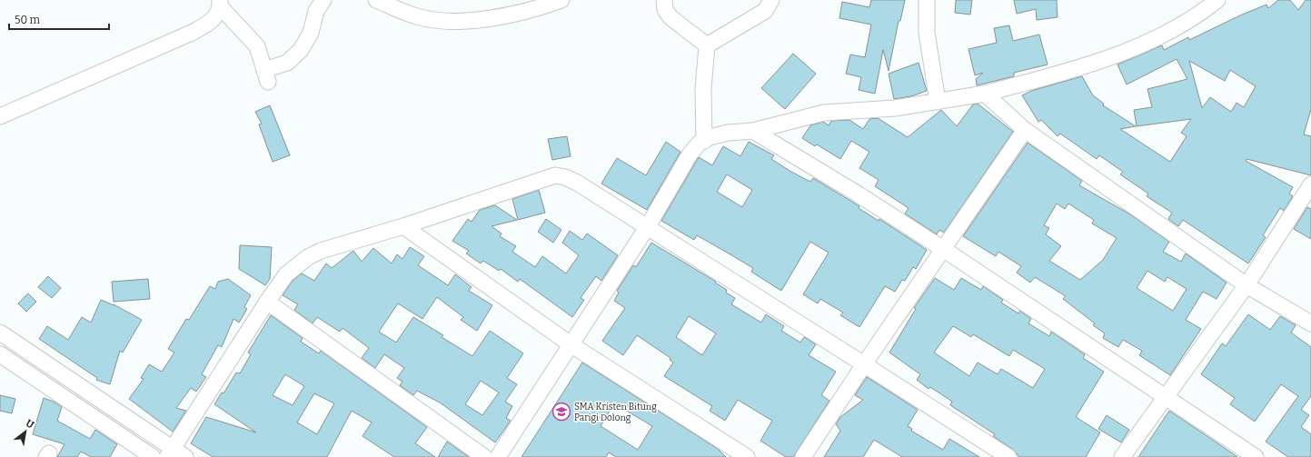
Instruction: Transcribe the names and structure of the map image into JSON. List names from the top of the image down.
{
  "places": {
    "school or university": ["SMA Kristen Bitung Parigi Dolong"]
  },
  "scale_bar": "50 m",
  "north": "top right"
}
